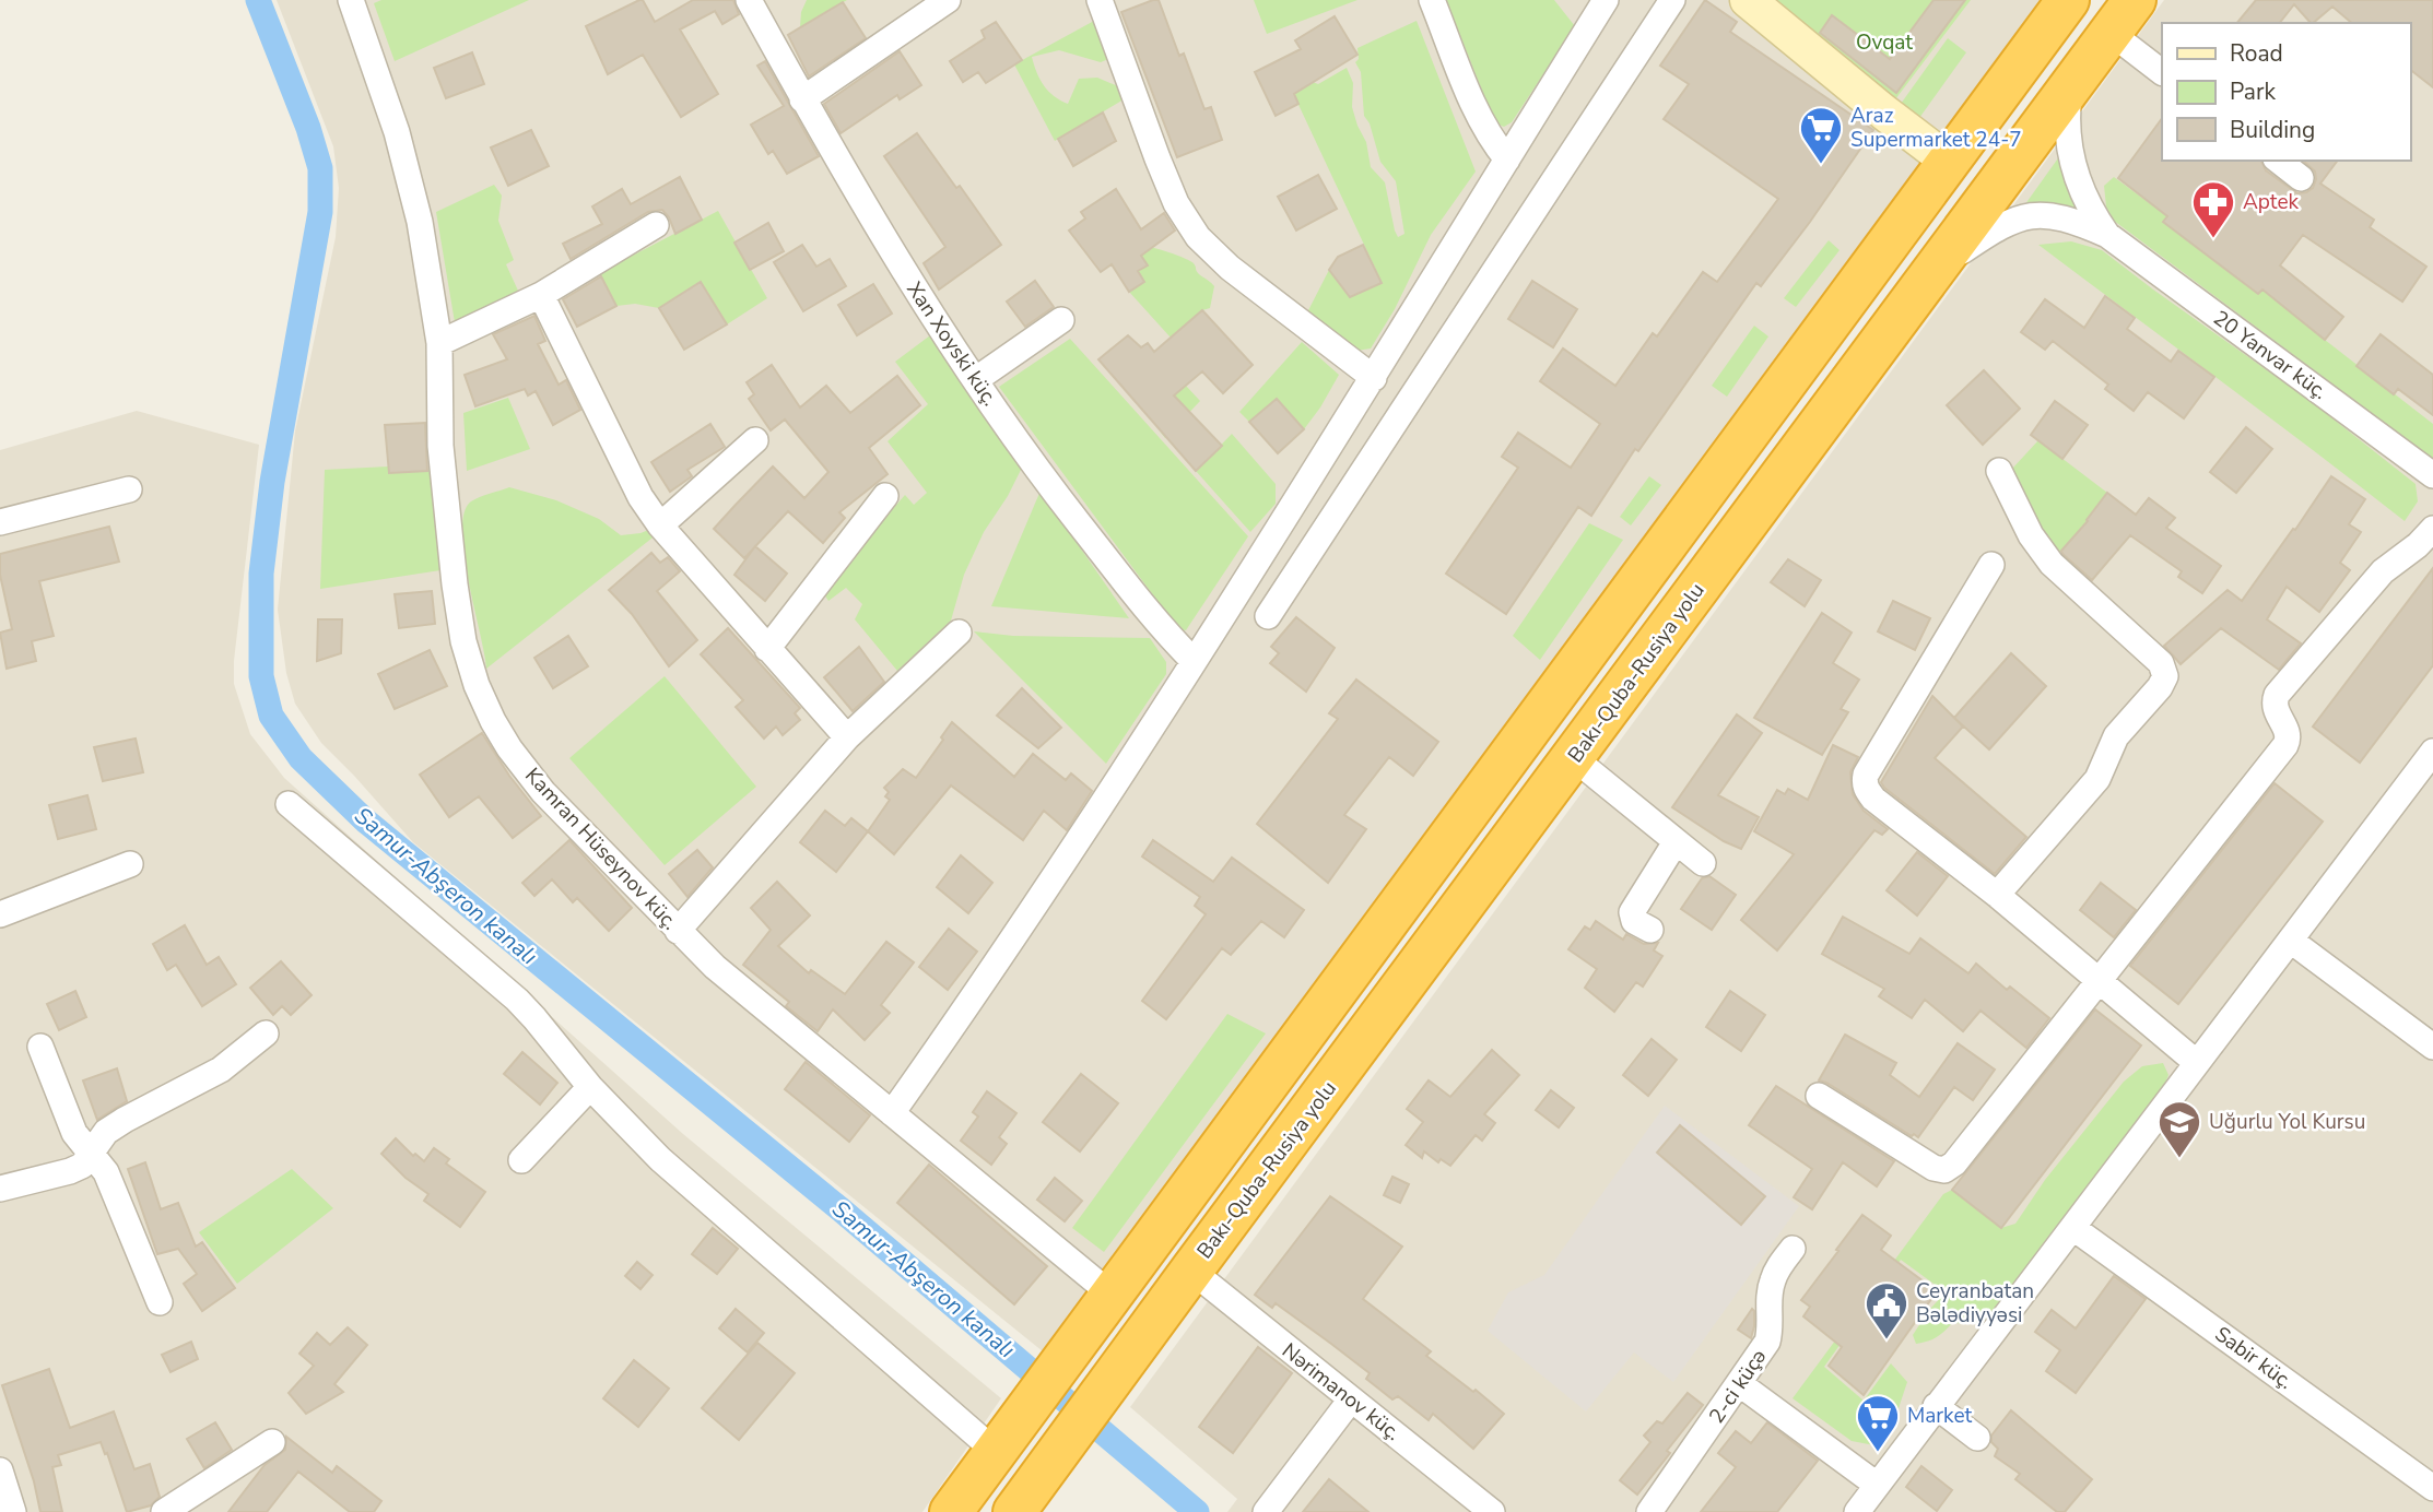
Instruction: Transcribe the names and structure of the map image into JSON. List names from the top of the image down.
{
  "streets": {
    "highway": ["Bakı-Quba-Rusiya yolu"],
    "street": [
      "Xan Xoyski küç.",
      "20 Yanvar küç.",
      "Kamran Hüseynov küç.",
      "Sabir küç.",
      "2-ci küçə",
      "Nərimanov küç."
    ]
  },
  "crossings": [
    ["Bakı-Quba-Rusiya yolu", "Nərimanov küç."]
  ],
  "water": ["Samur-Abşeron kanalı"],
  "parks": ["Ovqat"],
  "places": {
    "supermarket": ["Araz Supermarket 24-7", "Market"],
    "pharmacy": ["Aptek"],
    "school or university": ["Uğurlu Yol Kursu"],
    "public building": ["Ceyranbatan Bələdiyyəsi"]
  },
  "legend": ["Road", "Park", "Building"]
}
